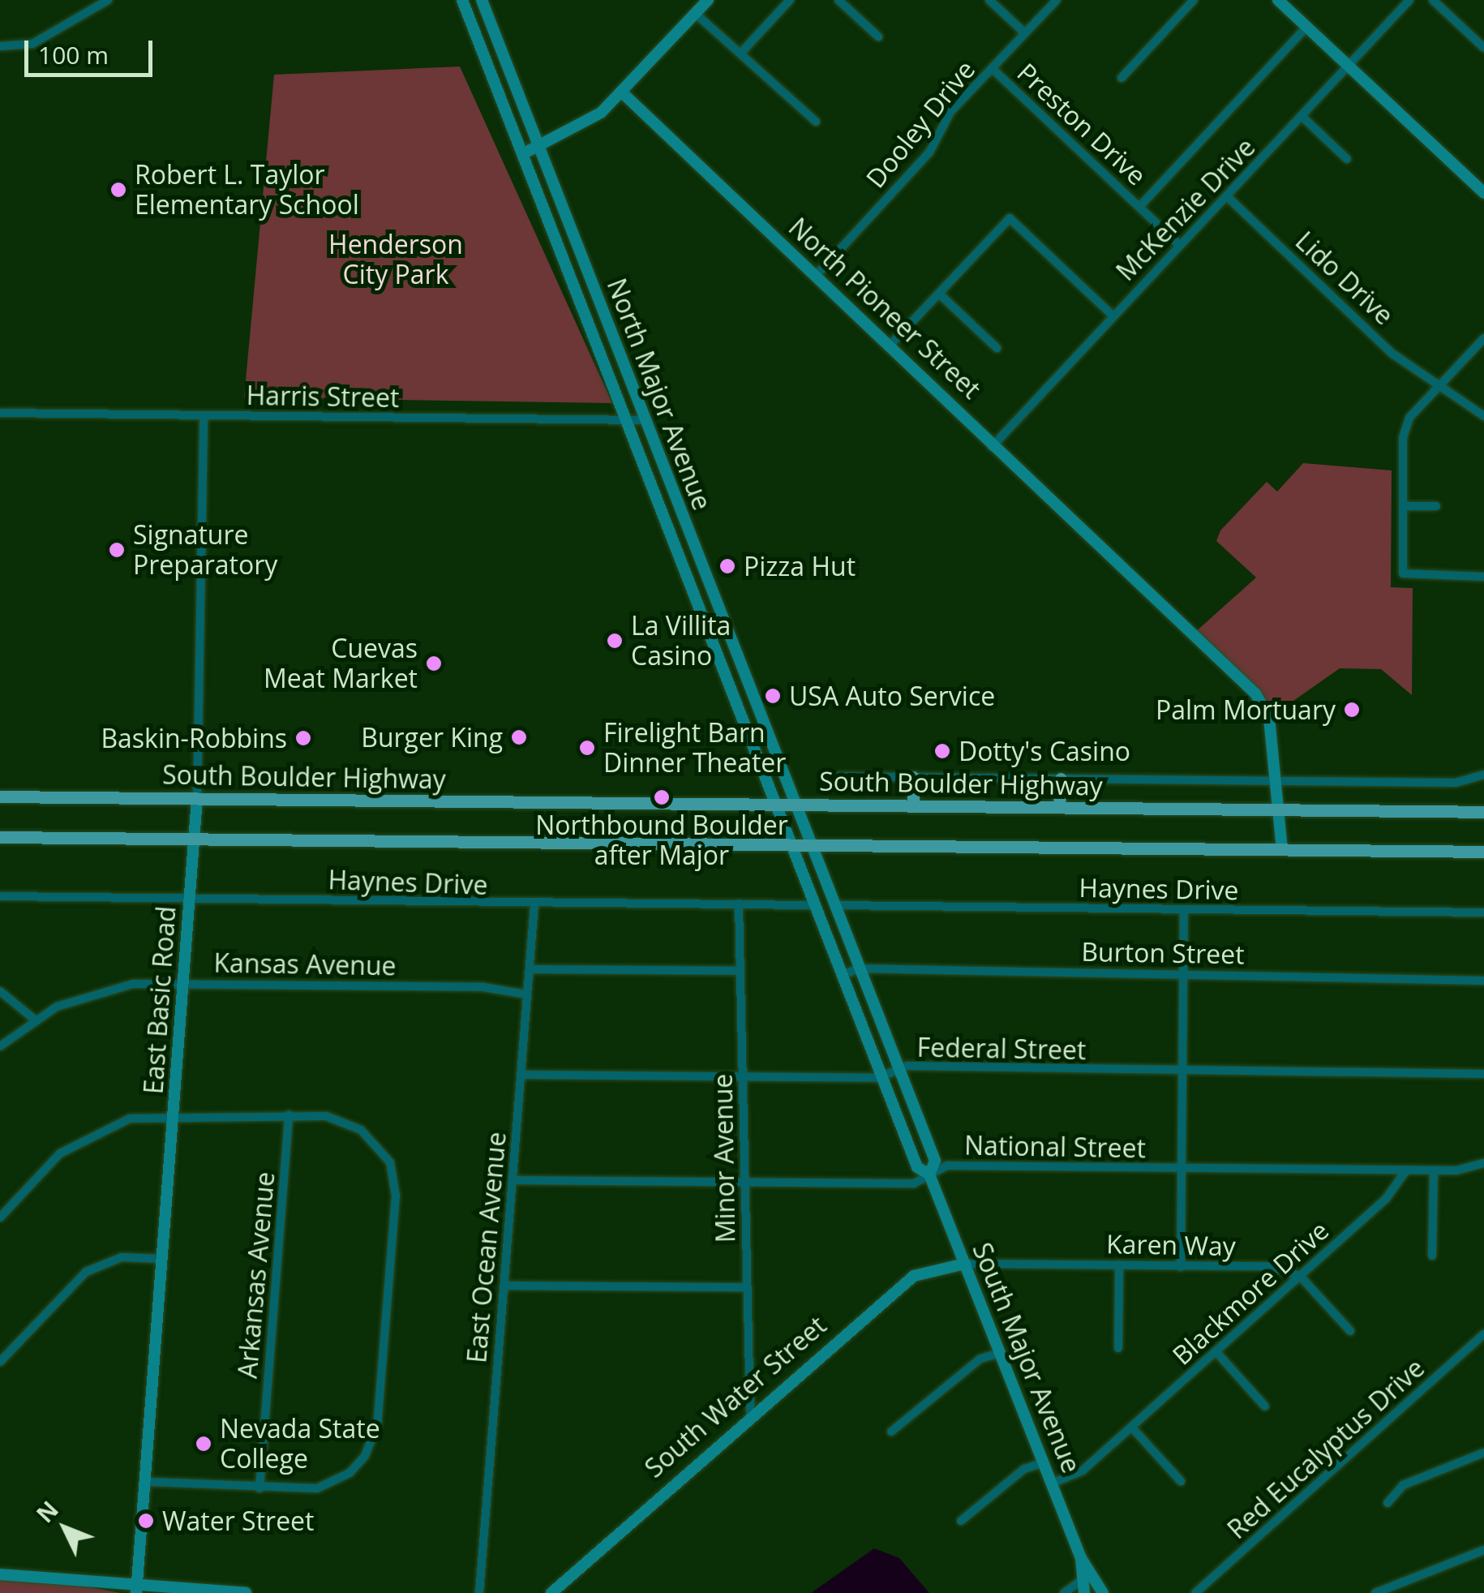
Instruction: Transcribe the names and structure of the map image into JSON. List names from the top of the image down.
{
  "streets": {
    "main road": ["South Boulder Highway"],
    "street": [
      "Dooley Drive",
      "Preston Drive",
      "McKenzie Drive",
      "Lido Drive",
      "North Pioneer Street",
      "North Major Avenue",
      "Harris Street",
      "Haynes Drive",
      "Burton Street",
      "Kansas Avenue",
      "East Basic Road",
      "Federal Street",
      "National Street",
      "Minor Avenue",
      "Karen Way",
      "East Ocean Avenue",
      "Arkansas Avenue",
      "Blackmore Drive",
      "South Major Avenue",
      "South Water Street",
      "Red Eucalyptus Drive"
    ]
  },
  "crossings": [
    ["Dooley Drive", "Preston Drive"],
    ["Dooley Drive", "North Pioneer Street"],
    ["Preston Drive", "McKenzie Drive"],
    ["McKenzie Drive", "Lido Drive"],
    ["McKenzie Drive", "North Pioneer Street"],
    ["North Pioneer Street", "South Boulder Highway"],
    ["North Major Avenue", "Harris Street"],
    ["North Major Avenue", "South Boulder Highway"],
    ["North Major Avenue", "South Major Avenue"],
    ["Harris Street", "East Basic Road"],
    ["South Boulder Highway", "East Basic Road"],
    ["South Boulder Highway", "South Major Avenue"],
    ["Haynes Drive", "East Basic Road"],
    ["Haynes Drive", "Minor Avenue"],
    ["Haynes Drive", "East Ocean Avenue"],
    ["Haynes Drive", "South Major Avenue"],
    ["Burton Street", "South Major Avenue"],
    ["Kansas Avenue", "East Basic Road"],
    ["Kansas Avenue", "East Ocean Avenue"],
    ["Federal Street", "Minor Avenue"],
    ["Federal Street", "East Ocean Avenue"],
    ["Federal Street", "South Major Avenue"],
    ["National Street", "Minor Avenue"],
    ["National Street", "East Ocean Avenue"],
    ["National Street", "Blackmore Drive"],
    ["National Street", "South Major Avenue"],
    ["Minor Avenue", "South Water Street"],
    ["Karen Way", "Blackmore Drive"],
    ["Karen Way", "South Major Avenue"],
    ["Karen Way", "South Water Street"],
    ["Blackmore Drive", "South Major Avenue"],
    ["South Major Avenue", "South Water Street"]
  ],
  "parks": ["Henderson City Park"],
  "places": [
    "Robert L. Taylor Elementary School",
    "Signature Preparatory",
    "Pizza Hut",
    "La Villita Casino",
    "Cuevas Meat Market",
    "USA Auto Service",
    "Palm Mortuary",
    "Burger King",
    "Baskin-Robbins",
    "Firelight Barn Dinner Theater",
    "Dotty's Casino",
    "Northbound Boulder after Major",
    "Nevada State College",
    "Water Street"
  ],
  "scale_bar": "100 m",
  "north": "top left"
}
